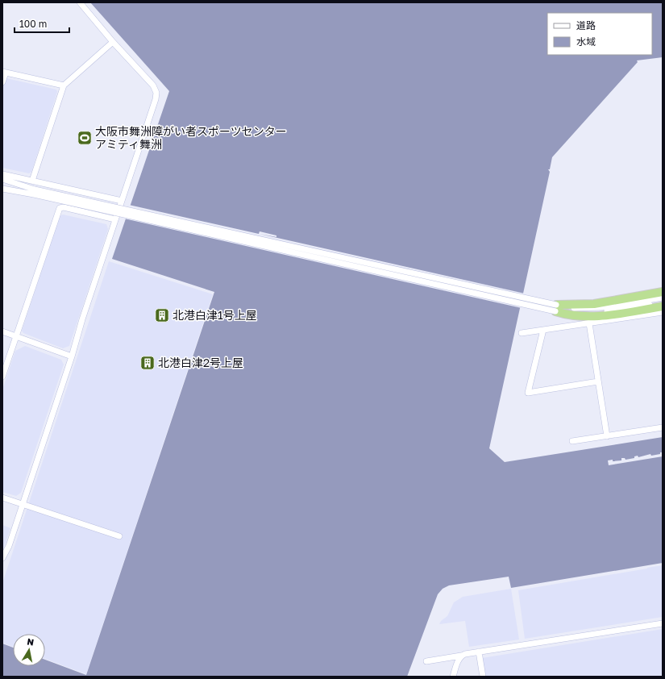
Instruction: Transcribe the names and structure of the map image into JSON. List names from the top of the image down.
{
  "places": {
    "sports": ["大阪市舞洲障がい者スポーツセンター アミティ舞洲"],
    "building": ["北港白津1号上屋", "北港白津2号上屋"]
  },
  "legend": ["道路", "水域"],
  "scale_bar": "100 m",
  "north": "top"
}
